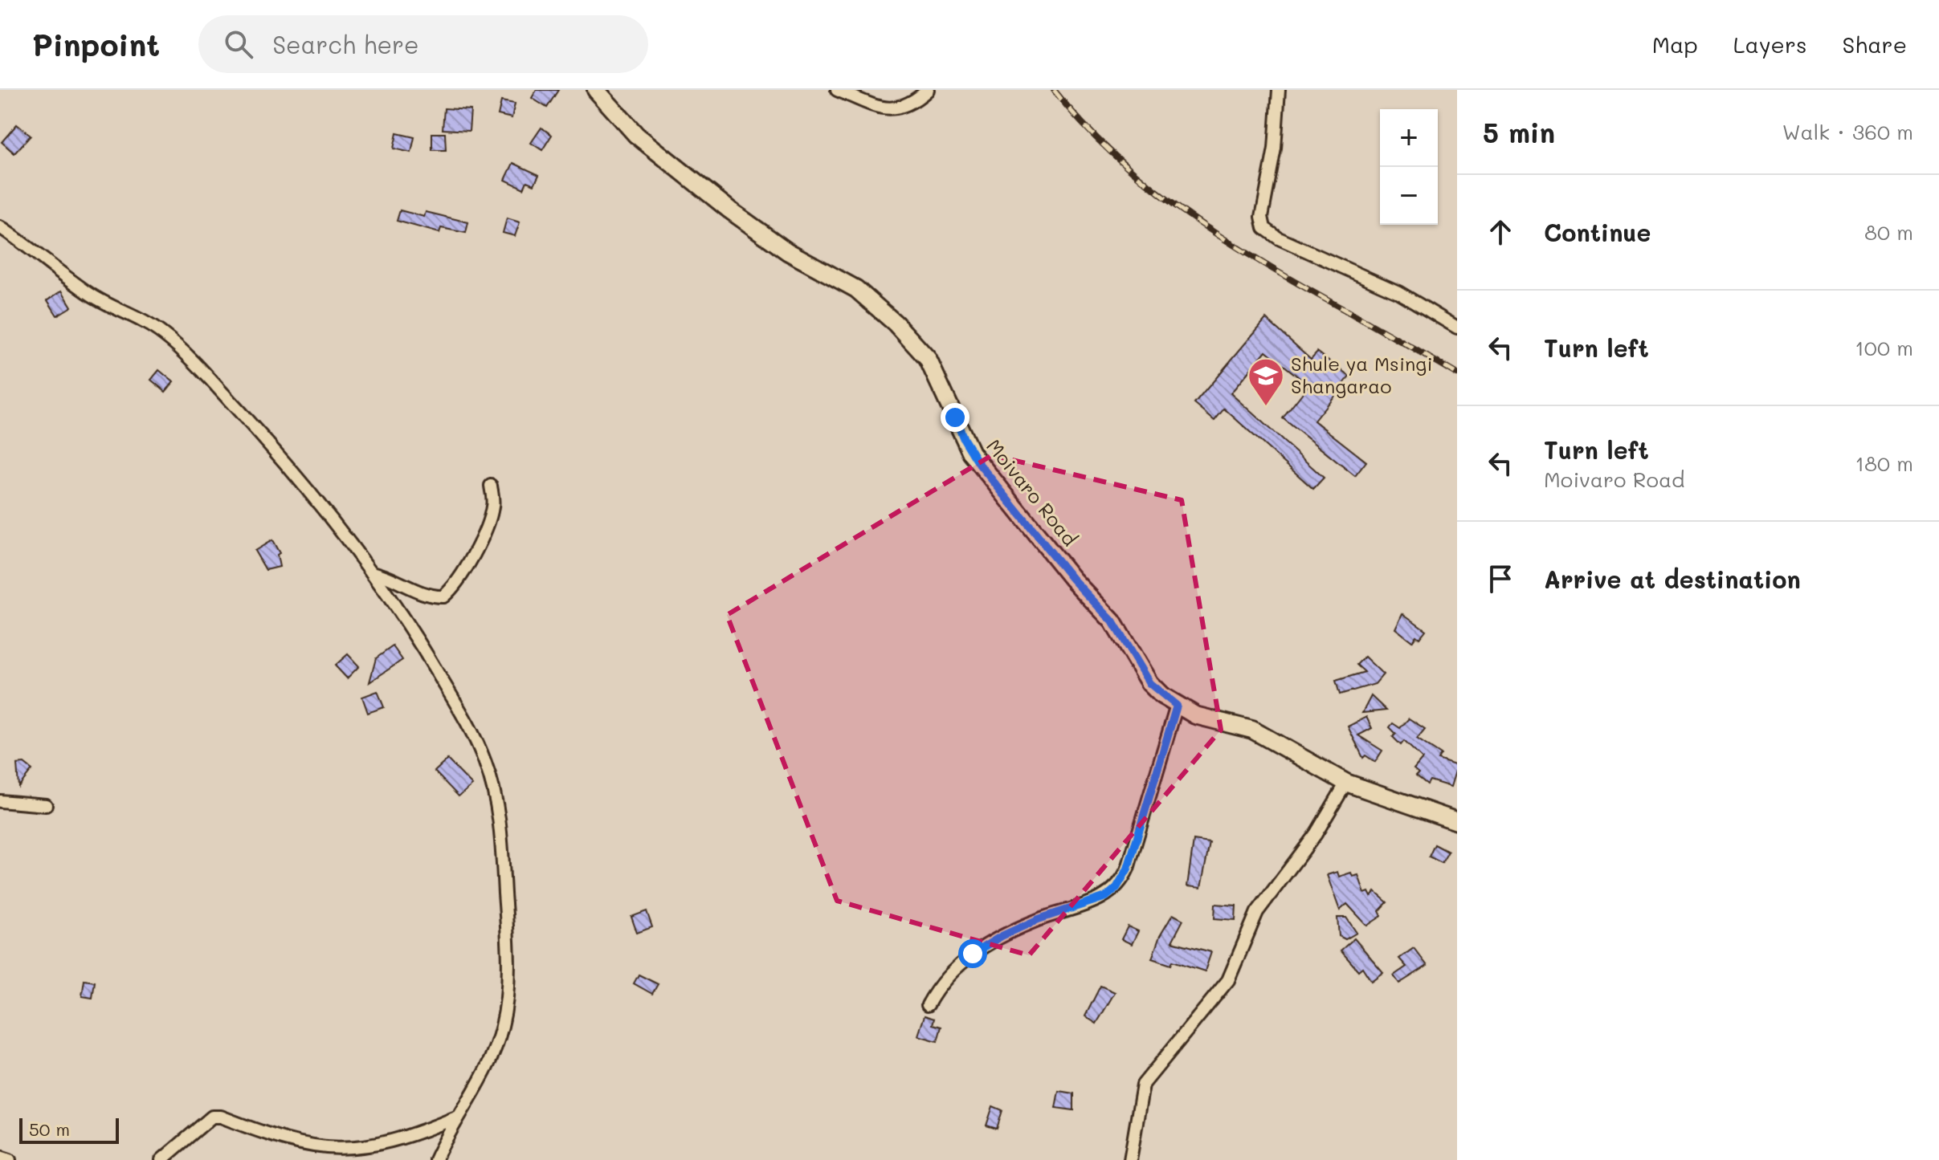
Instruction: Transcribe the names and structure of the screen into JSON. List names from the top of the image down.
{
  "streets": {
    "street": ["Moivaro Road"]
  },
  "places": {
    "school or university": ["Shule ya Msingi Shangarao"]
  },
  "scale_bar": "50 m",
  "page": {
    "header": "Pinpoint",
    "search": "Search here",
    "nav": ["Map", "Layers", "Share"],
    "heading": ["5 min", "Walk · 360 m"],
    "map_buttons": ["+", "−"],
    "list": [
      ["Continue", "80 m"],
      ["Turn left", "100 m"],
      ["Turn left", "Moivaro Road", "180 m"],
      "Arrive at destination"
    ],
    "scale": "50 m"
  }
}
